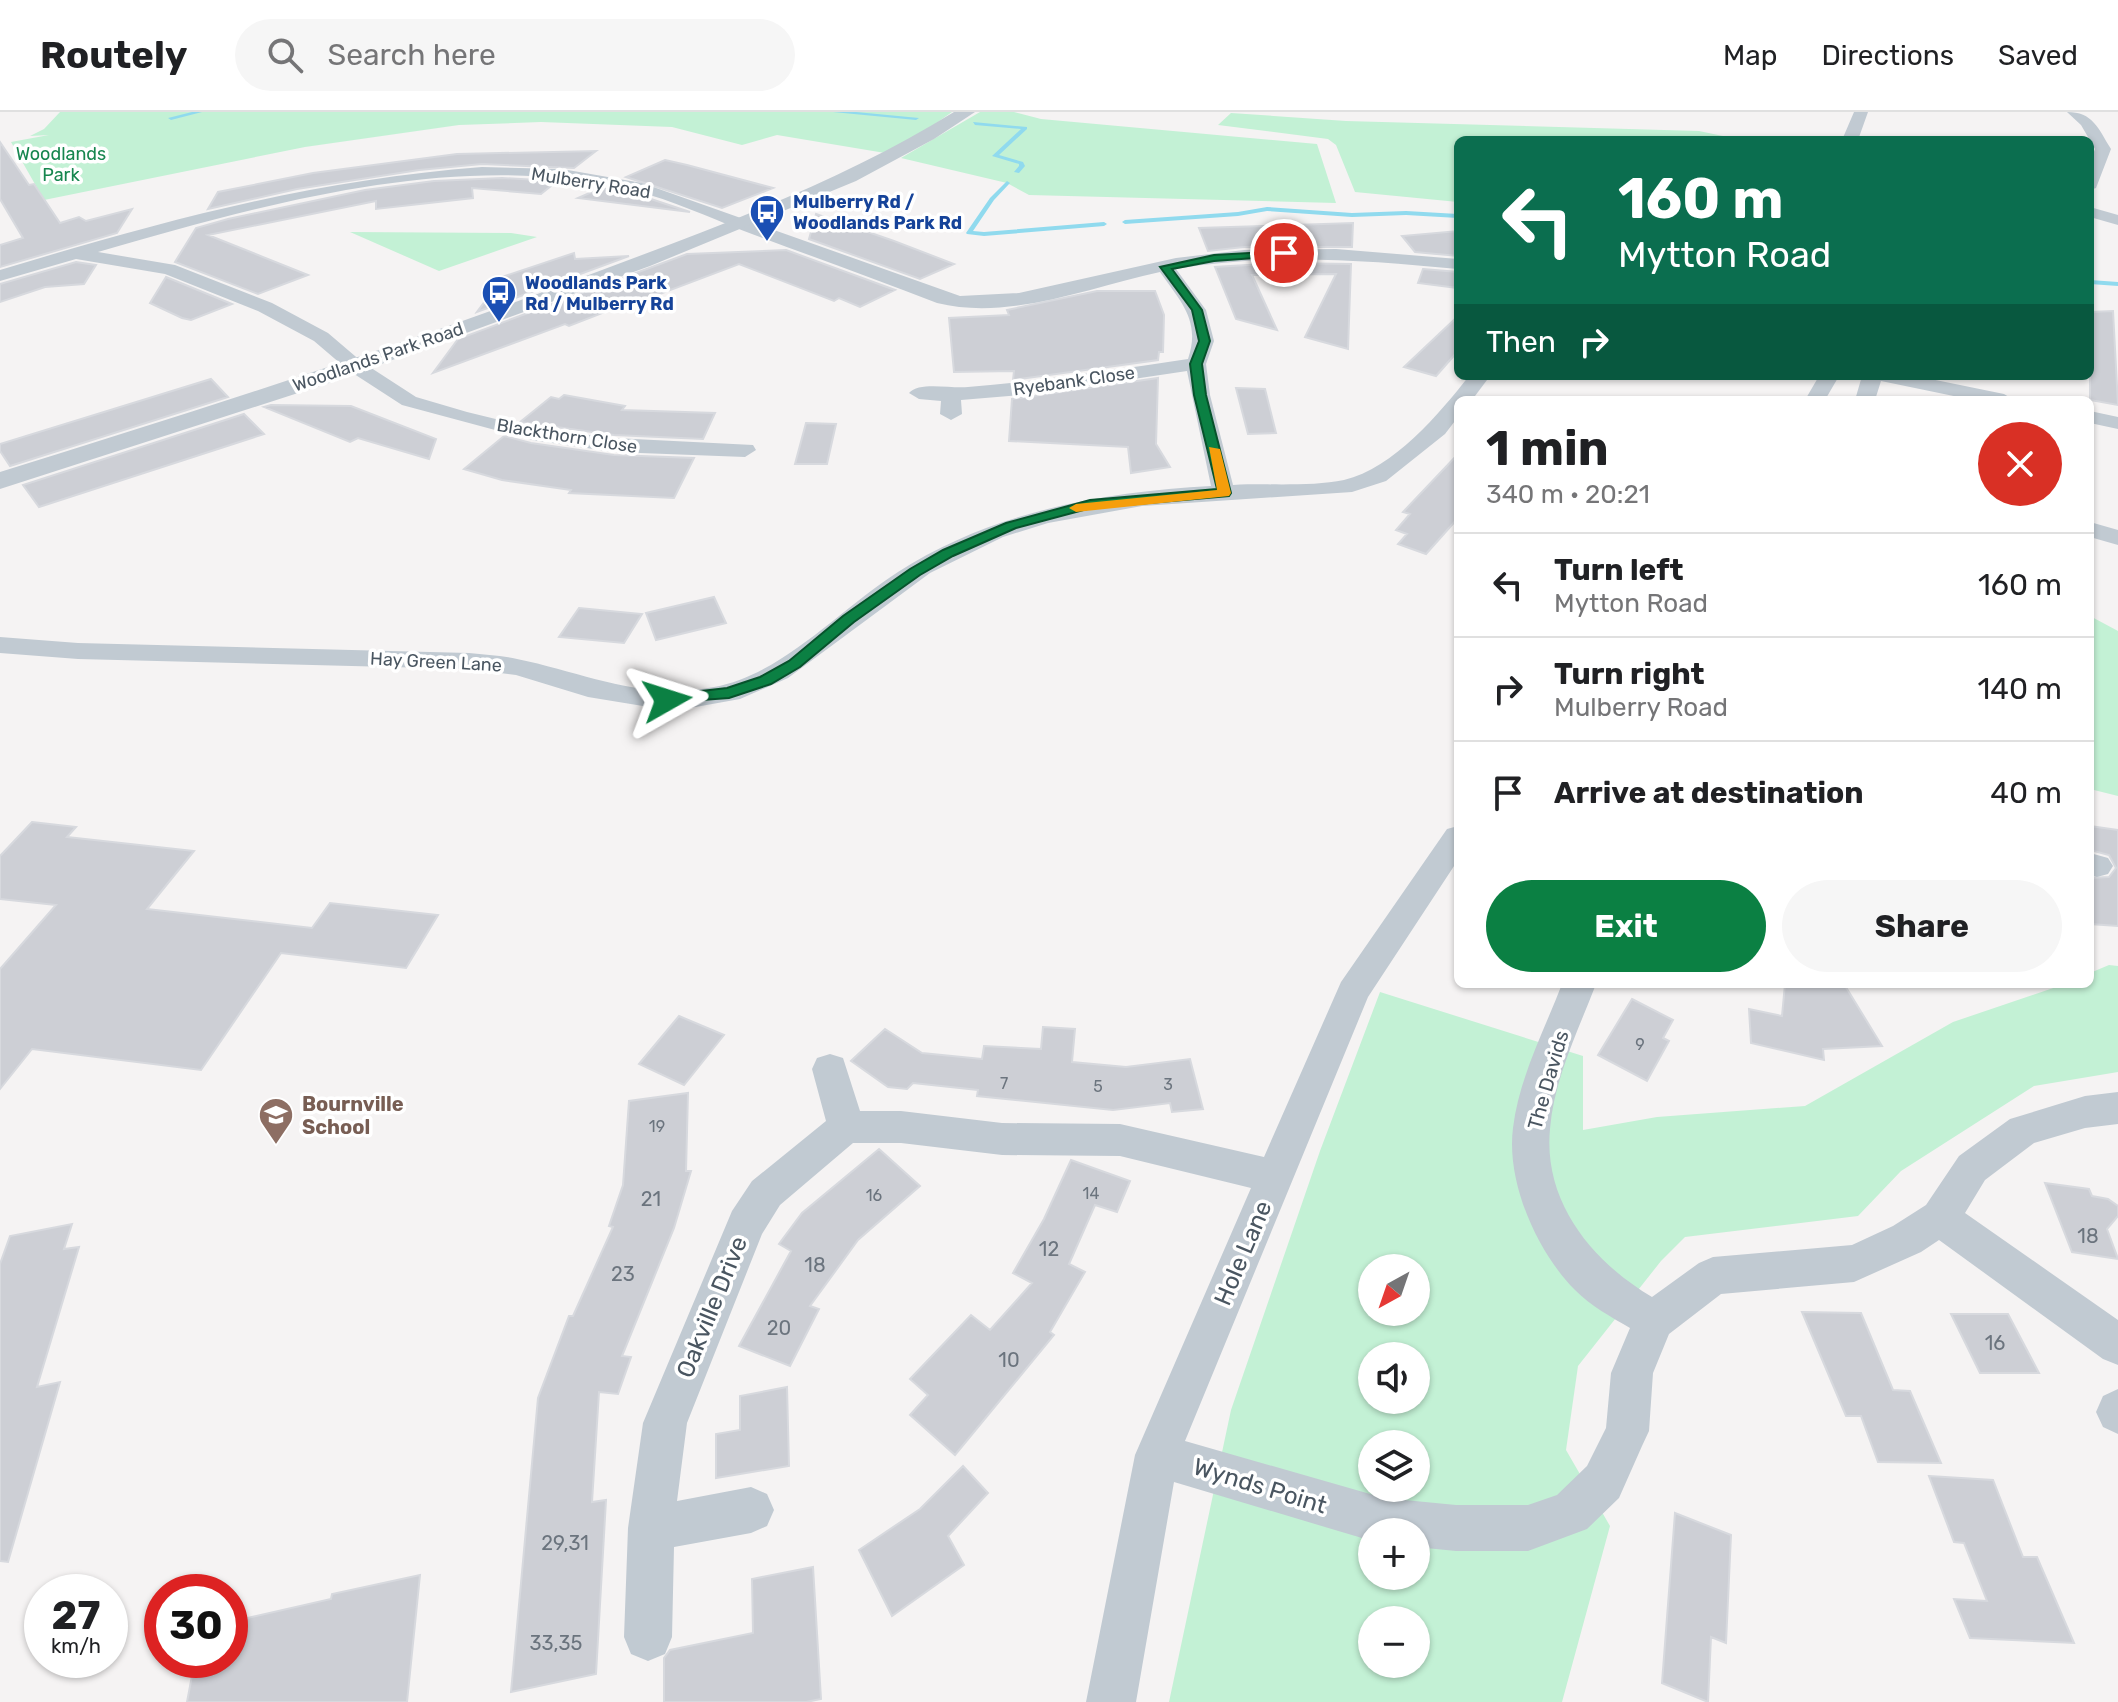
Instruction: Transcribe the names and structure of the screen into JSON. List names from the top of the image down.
{
  "streets": {
    "street": [
      "Mulberry Road",
      "Woodlands Park Road",
      "Ryebank Close",
      "Blackthorn Close",
      "Hay Green Lane",
      "The Davids",
      "Hole Lane",
      "Oakville Drive",
      "Wynds Point"
    ]
  },
  "crossings": [
    ["Mulberry Road", "Woodlands Park Road"],
    ["Mulberry Road", "Blackthorn Close"],
    ["Woodlands Park Road", "Blackthorn Close"],
    ["The Davids", "Wynds Point"],
    ["Hole Lane", "Wynds Point"]
  ],
  "parks": ["Woodlands Park"],
  "places": {
    "bus stop": ["Mulberry Rd / Woodlands Park Rd", "Woodlands Park Rd / Mulberry Rd"],
    "school or university": ["Bournville School"]
  },
  "house_numbers": [
    "9",
    "7",
    "3",
    "5",
    "19",
    "14",
    "16",
    "21",
    "18",
    "12",
    "18",
    "23",
    "20",
    "16",
    "10",
    "29,31",
    "33,35"
  ],
  "north": "bottom left",
  "page": {
    "header": "Routely",
    "search": "Search here",
    "nav": ["Map", "Directions", "Saved"],
    "turn": ["160 m", "Mytton Road"],
    "then": "Then",
    "heading": ["1 min", "340 m · 20:21"],
    "list": [
      {
        "name": "Turn left",
        "note": "Mytton Road",
        "value": "160 m"
      },
      {
        "name": "Turn right",
        "note": "Mulberry Road",
        "value": "140 m"
      },
      {
        "name": "Arrive at destination",
        "value": "40 m"
      }
    ],
    "buttons": ["Exit", "Share"],
    "map_buttons": ["+", "−"],
    "speed": "27 km/h",
    "limit": "30"
  }
}
